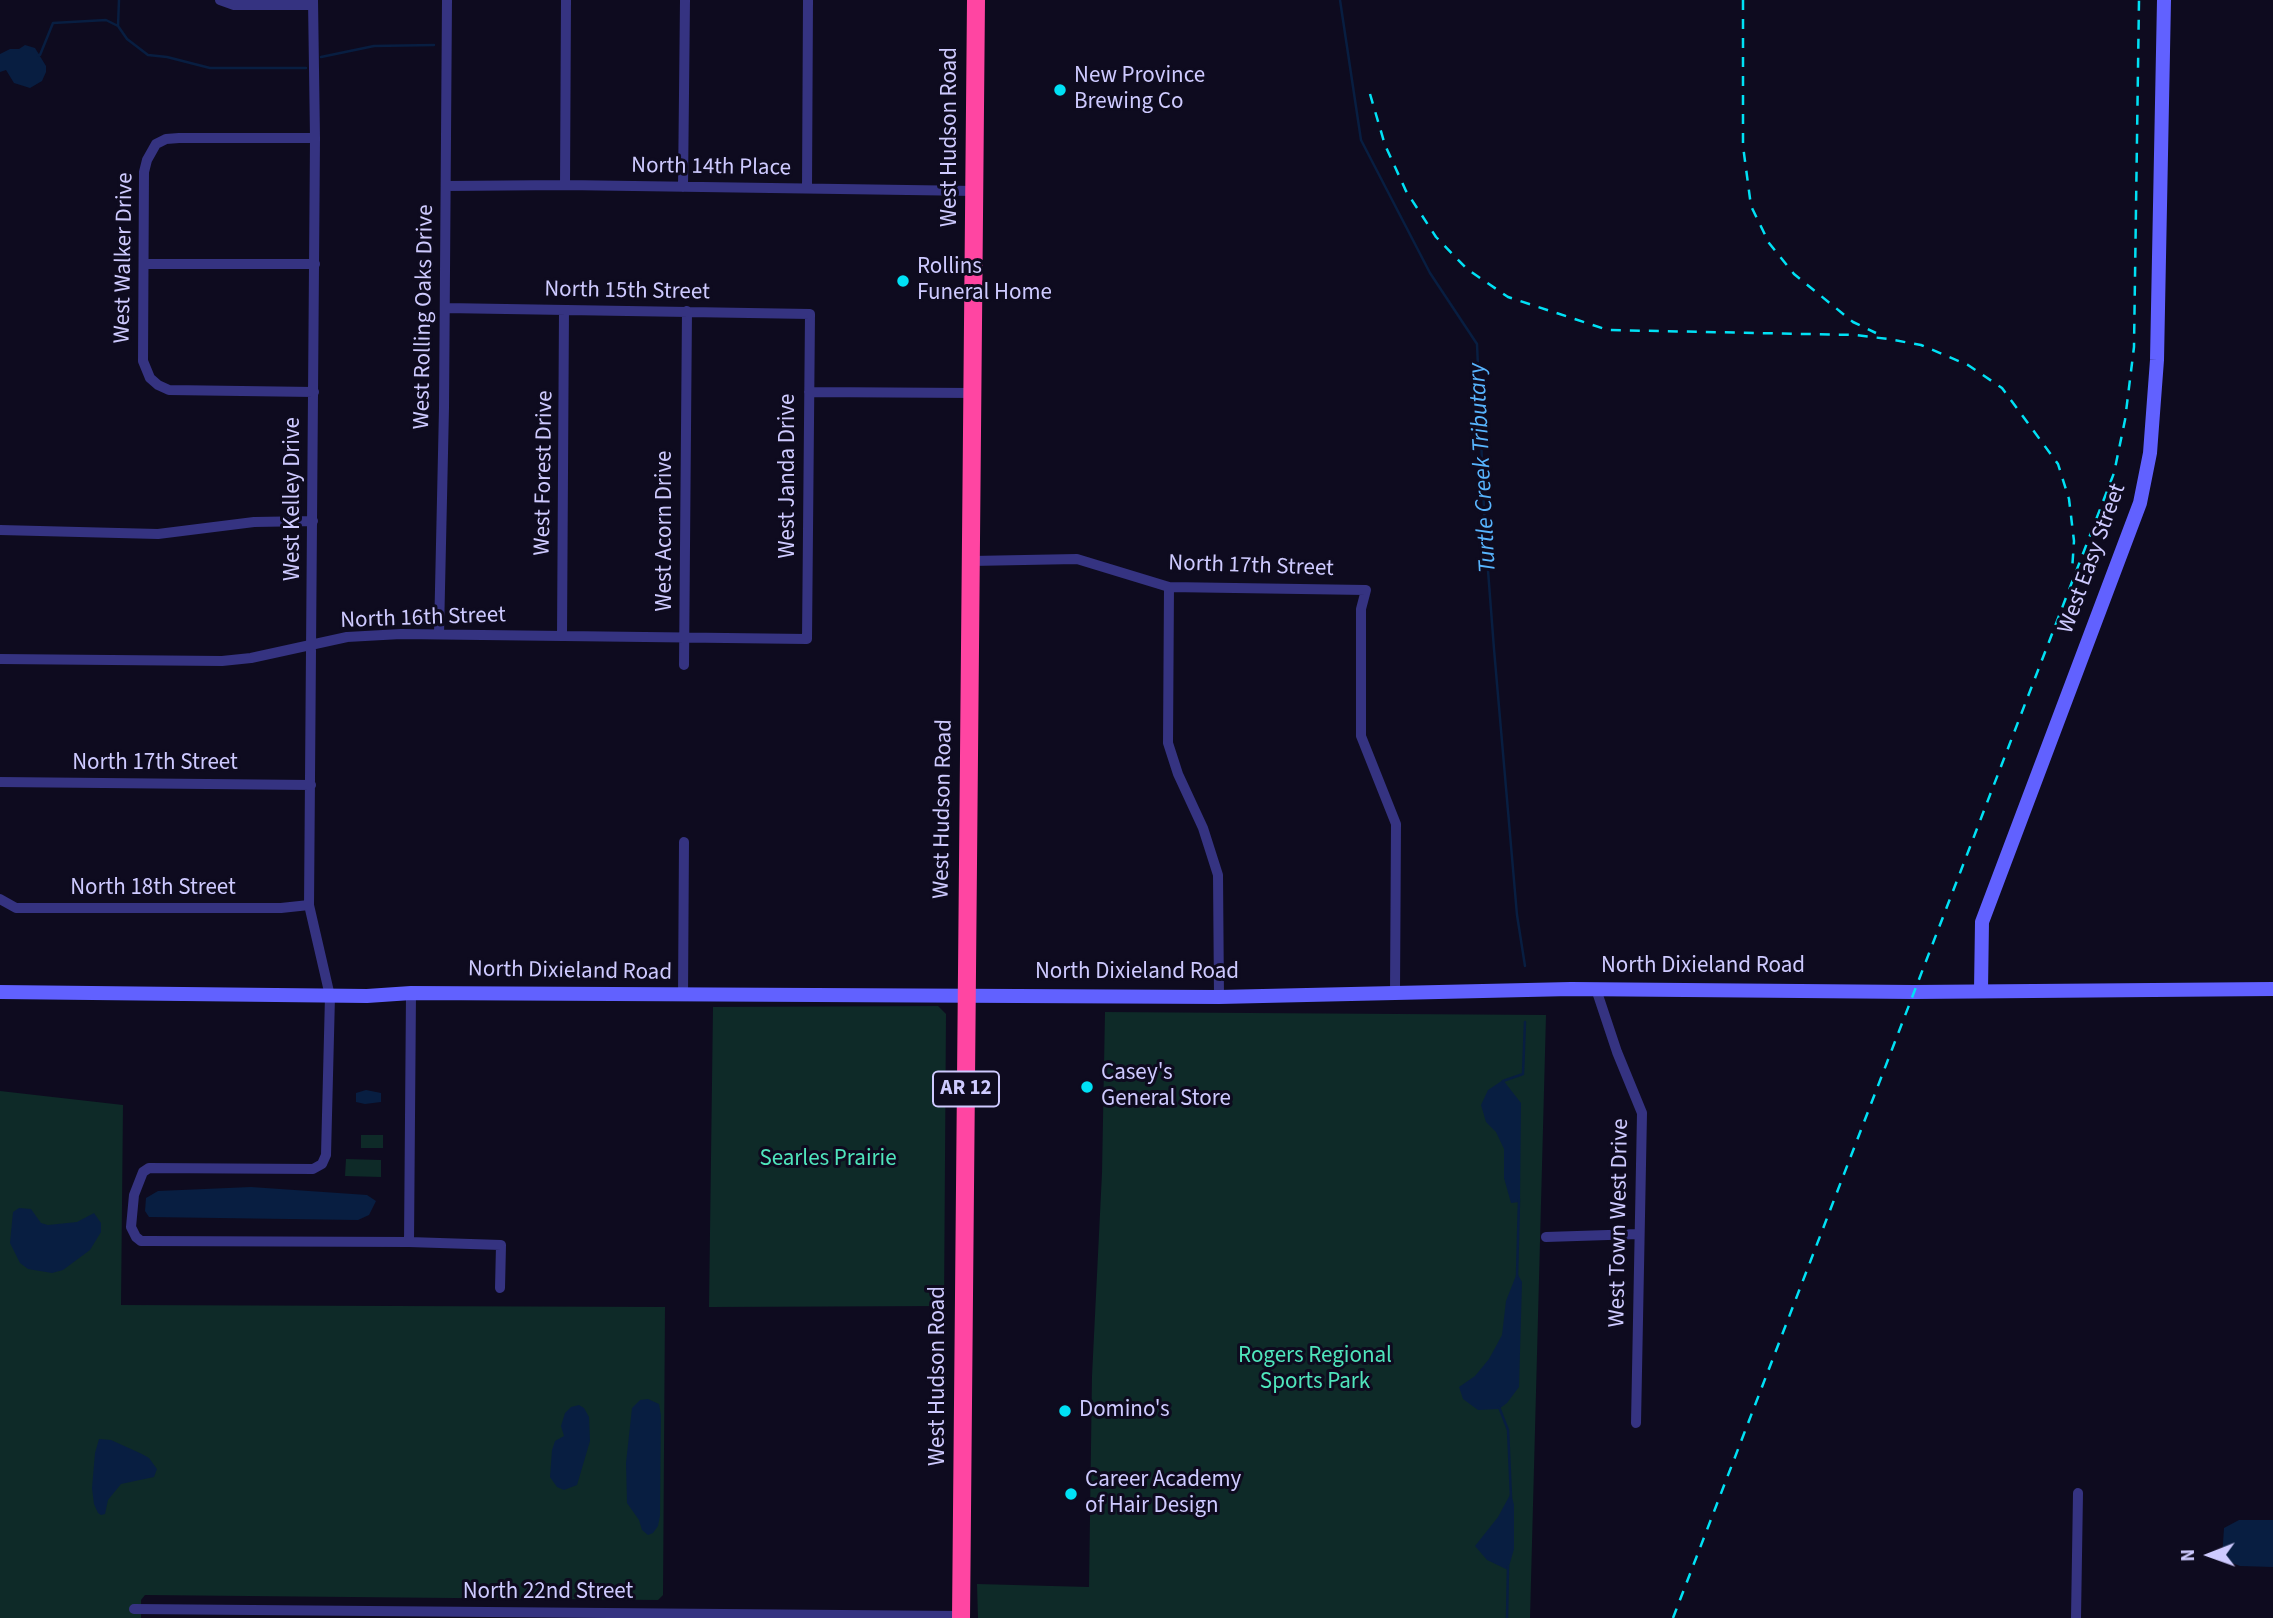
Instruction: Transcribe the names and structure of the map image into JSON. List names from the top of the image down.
{
  "streets": {
    "highway": ["West Hudson Road", "AR 12"],
    "street": [
      "North 14th Place",
      "West Walker Drive",
      "North 15th Street",
      "West Rolling Oaks Drive",
      "West Forest Drive",
      "West Janda Drive",
      "West Kelley Drive",
      "West Acorn Drive",
      "West Easy Street",
      "North 17th Street",
      "North 16th Street",
      "North 18th Street",
      "North Dixieland Road",
      "West Town West Drive",
      "North 22nd Street"
    ]
  },
  "crossings": [
    ["West Hudson Road", "North 14th Place"],
    ["West Hudson Road", "North 17th Street"],
    ["West Hudson Road", "North Dixieland Road"],
    ["West Hudson Road", "North 22nd Street"],
    ["North 14th Place", "West Rolling Oaks Drive"],
    ["West Walker Drive", "West Kelley Drive"],
    ["North 15th Street", "West Rolling Oaks Drive"],
    ["North 15th Street", "West Forest Drive"],
    ["North 15th Street", "West Janda Drive"],
    ["North 15th Street", "West Acorn Drive"],
    ["West Rolling Oaks Drive", "North 16th Street"],
    ["West Forest Drive", "North 16th Street"],
    ["West Janda Drive", "North 16th Street"],
    ["West Kelley Drive", "North 17th Street"],
    ["West Kelley Drive", "North 16th Street"],
    ["West Kelley Drive", "North 18th Street"],
    ["West Kelley Drive", "North Dixieland Road"],
    ["West Acorn Drive", "North 16th Street"],
    ["West Easy Street", "North Dixieland Road"],
    ["North 17th Street", "North Dixieland Road"],
    ["North Dixieland Road", "West Town West Drive"]
  ],
  "water": ["Turtle Creek Tributary"],
  "parks": ["Searles Prairie", "Rogers Regional Sports Park"],
  "places": [
    "New Province Brewing Co",
    "Rollins Funeral Home",
    "Casey's General Store",
    "Domino's",
    "Career Academy of Hair Design"
  ],
  "north": "left"
}
